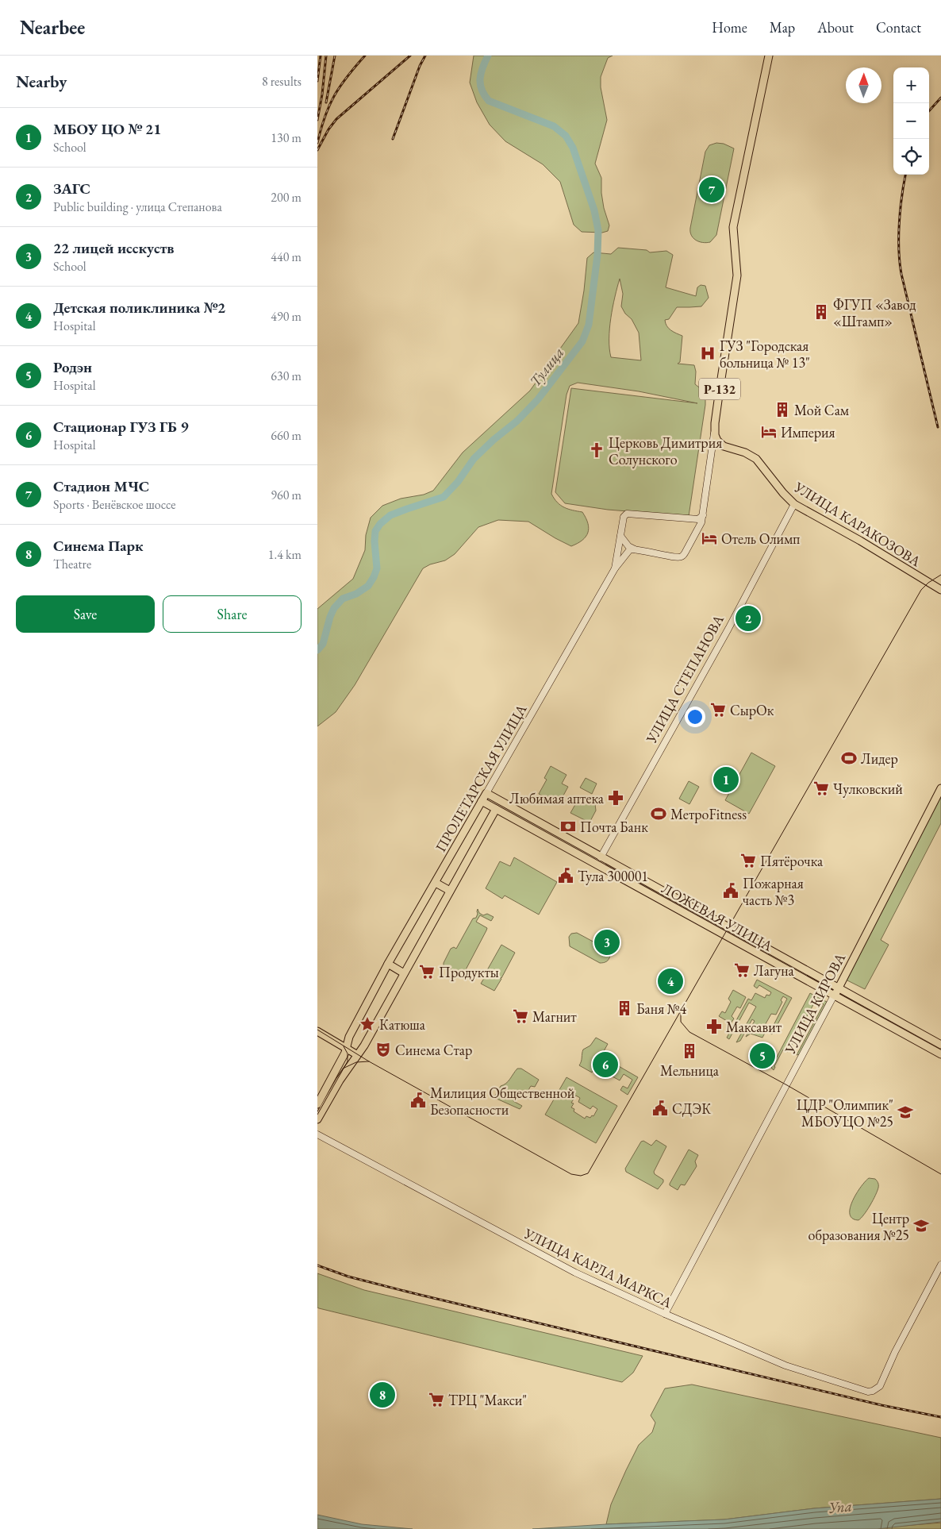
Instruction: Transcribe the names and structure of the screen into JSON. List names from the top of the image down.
{
  "streets": {
    "main road": [
      "Р-132",
      "УЛИЦА КАРАКОЗОВА",
      "УЛИЦА СТЕПАНОВА",
      "ПРОЛЕТАРСКАЯ УЛИЦА",
      "ЛОЖЕВАЯ УЛИЦА",
      "УЛИЦА КИРОВА"
    ],
    "street": ["УЛИЦА КАРЛА МАРКСА"]
  },
  "crossings": [
    ["Р-132", "УЛИЦА КАРАКОЗОВА"],
    ["УЛИЦА КАРАКОЗОВА", "УЛИЦА СТЕПАНОВА"],
    ["УЛИЦА СТЕПАНОВА", "ЛОЖЕВАЯ УЛИЦА"],
    ["ПРОЛЕТАРСКАЯ УЛИЦА", "ЛОЖЕВАЯ УЛИЦА"],
    ["ЛОЖЕВАЯ УЛИЦА", "УЛИЦА КИРОВА"],
    ["УЛИЦА КИРОВА", "УЛИЦА КАРЛА МАРКСА"]
  ],
  "water": ["Тулица", "Упа"],
  "places": {
    "building": [
      "ФГУП «Завод «Штамп»",
      "Мой Сам",
      "Баня №4",
      "Мельница"
    ],
    "hospital": ["ГУЗ \"Городская больница № 13\""],
    "hotel": ["Империя", "Отель Олимп"],
    "church": ["Церковь Димитрия Солунского"],
    "supermarket": [
      "СырОк",
      "Чулковский",
      "Пятёрочка",
      "Лагуна",
      "Продукты",
      "Магнит",
      "ТРЦ \"Макси\""
    ],
    "sports": ["Лидер", "МетроFitness"],
    "pharmacy": ["Любимая аптека", "Максавит"],
    "bank": ["Почта Банк"],
    "public building": [
      "Тула 300001",
      "Пожарная часть №3",
      "Милиция Общественной Безопасности",
      "СДЭК"
    ],
    "place": ["Катюша"],
    "theatre": ["Синема Стар"],
    "school or university": ["ЦДР \"Олимпик\" МБОУЦО №25", "Центр образования №25"]
  },
  "north": "top",
  "page": {
    "header": "Nearbee",
    "nav": [
      "Home",
      "Map",
      "About",
      "Contact"
    ],
    "heading": ["Nearby", "8 results"],
    "map_buttons": ["+", "−"],
    "list": [
      {
        "mark": "1",
        "name": "МБОУ ЦО № 21",
        "note": "School",
        "value": "130 m"
      },
      {
        "mark": "2",
        "name": "ЗАГС",
        "note": "Public building · улица Степанова",
        "value": "200 m"
      },
      {
        "mark": "3",
        "name": "22 лицей исскуств",
        "note": "School",
        "value": "440 m"
      },
      {
        "mark": "4",
        "name": "Детская поликлиника №2",
        "note": "Hospital",
        "value": "490 m"
      },
      {
        "mark": "5",
        "name": "Родэн",
        "note": "Hospital",
        "value": "630 m"
      },
      {
        "mark": "6",
        "name": "Стационар ГУЗ ГБ 9",
        "note": "Hospital",
        "value": "660 m"
      },
      {
        "mark": "7",
        "name": "Стадион МЧС",
        "note": "Sports · Венёвское шоссе",
        "value": "960 m"
      },
      {
        "mark": "8",
        "name": "Синема Парк",
        "note": "Theatre",
        "value": "1.4 km"
      }
    ],
    "pins": [
      "7",
      "2",
      "1",
      "3",
      "4",
      "5",
      "6",
      "8"
    ],
    "buttons": ["Save", "Share"]
  }
}
